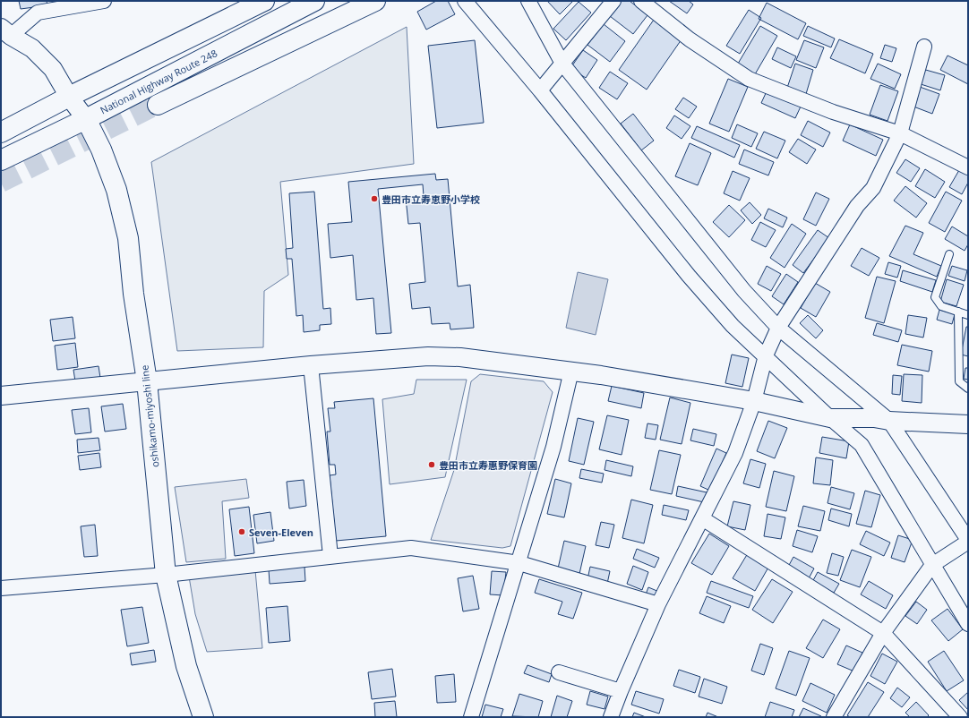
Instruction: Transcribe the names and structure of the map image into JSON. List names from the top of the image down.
{
  "streets": {
    "main road": ["National Highway Route 248", "oshikamo-miyoshi line"]
  },
  "crossings": [
    ["National Highway Route 248", "oshikamo-miyoshi line"]
  ],
  "places": ["豊田市立寿恵野小学校", "豊田市立寿惠野保育園", "Seven-Eleven"]
}
